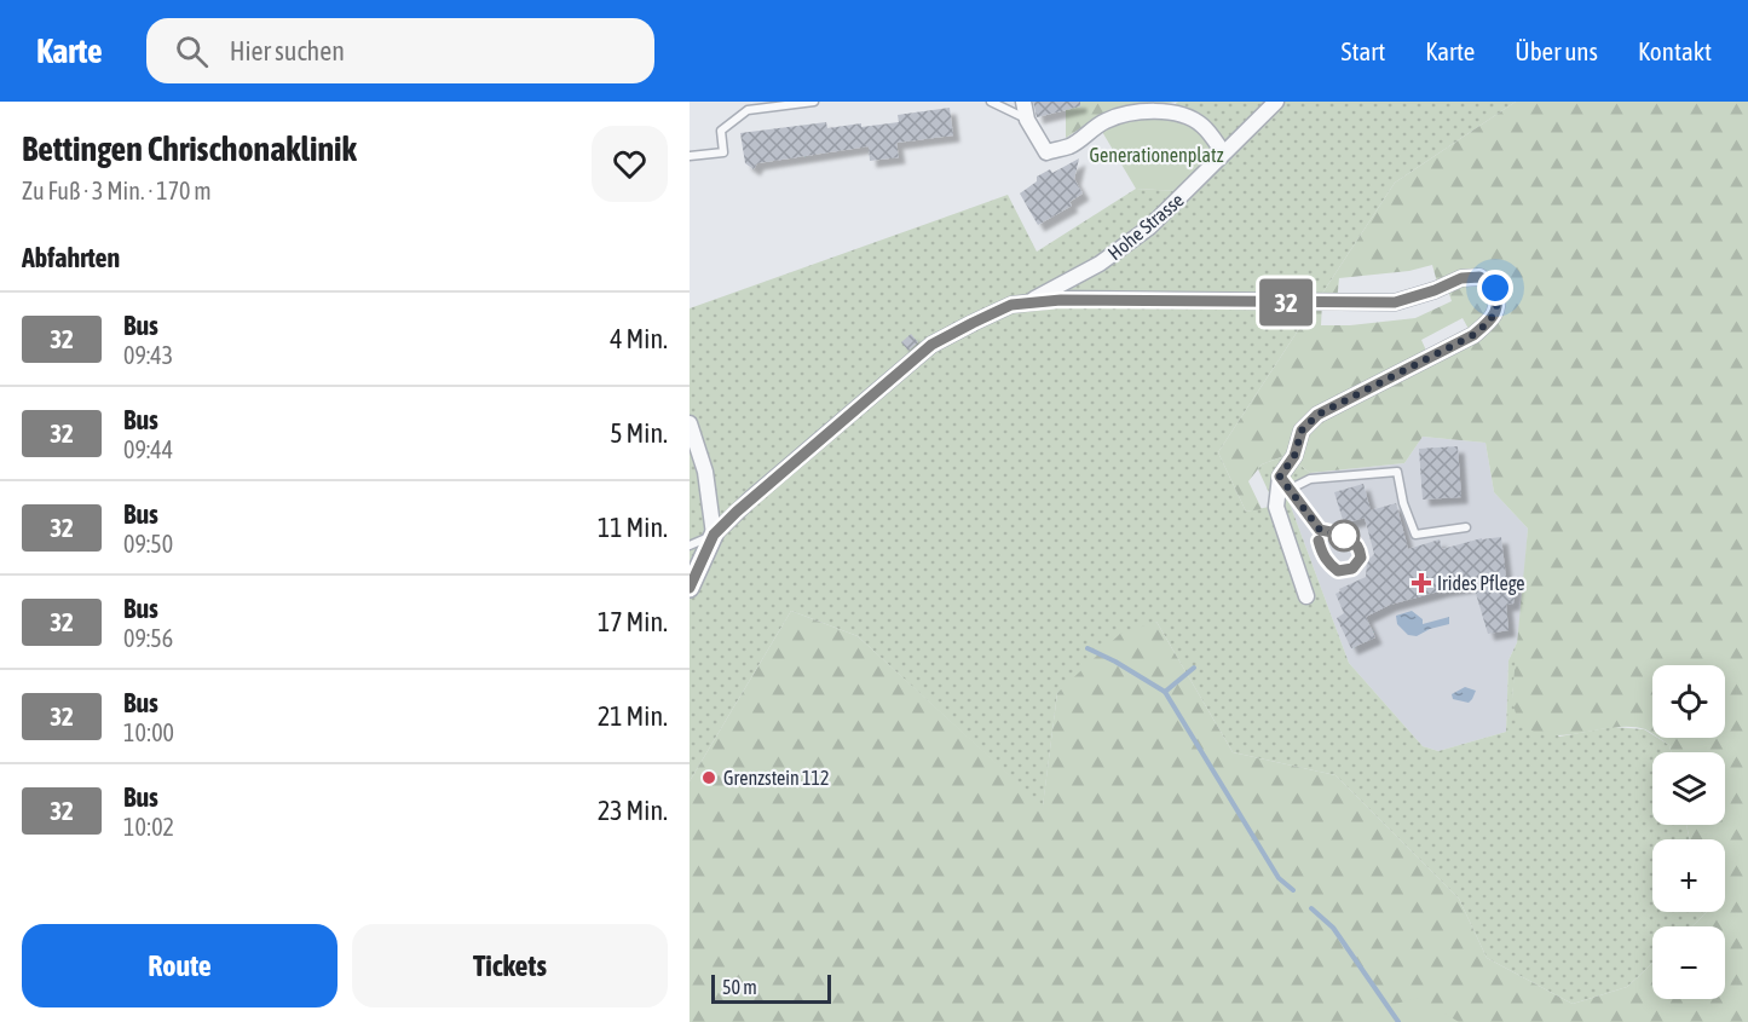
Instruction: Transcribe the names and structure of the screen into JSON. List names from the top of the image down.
{
  "streets": {
    "street": ["Hohe Strasse"]
  },
  "parks": ["Generationenplatz"],
  "places": {
    "health": ["Irides Pflege"],
    "other": ["Grenzstein 112"]
  },
  "lines": ["bus line 32"],
  "scale_bar": "50 m",
  "page": {
    "header": "Karte",
    "search": "Hier suchen",
    "nav": [
      "Start",
      "Karte",
      "Über uns",
      "Kontakt"
    ],
    "heading": [
      ["Bettingen Chrischonaklinik", "Zu Fuß · 3 Min. · 170 m"],
      "Abfahrten"
    ],
    "on_map": "32",
    "list": [
      {
        "mark": "32",
        "name": "Bus",
        "note": "09:43",
        "value": "4 Min."
      },
      {
        "mark": "32",
        "name": "Bus",
        "note": "09:44",
        "value": "5 Min."
      },
      {
        "mark": "32",
        "name": "Bus",
        "note": "09:50",
        "value": "11 Min."
      },
      {
        "mark": "32",
        "name": "Bus",
        "note": "09:56",
        "value": "17 Min."
      },
      {
        "mark": "32",
        "name": "Bus",
        "note": "10:00",
        "value": "21 Min."
      },
      {
        "mark": "32",
        "name": "Bus",
        "note": "10:02",
        "value": "23 Min."
      }
    ],
    "map_buttons": ["+", "−"],
    "buttons": ["Route", "Tickets"],
    "scale": "50 m"
  }
}
